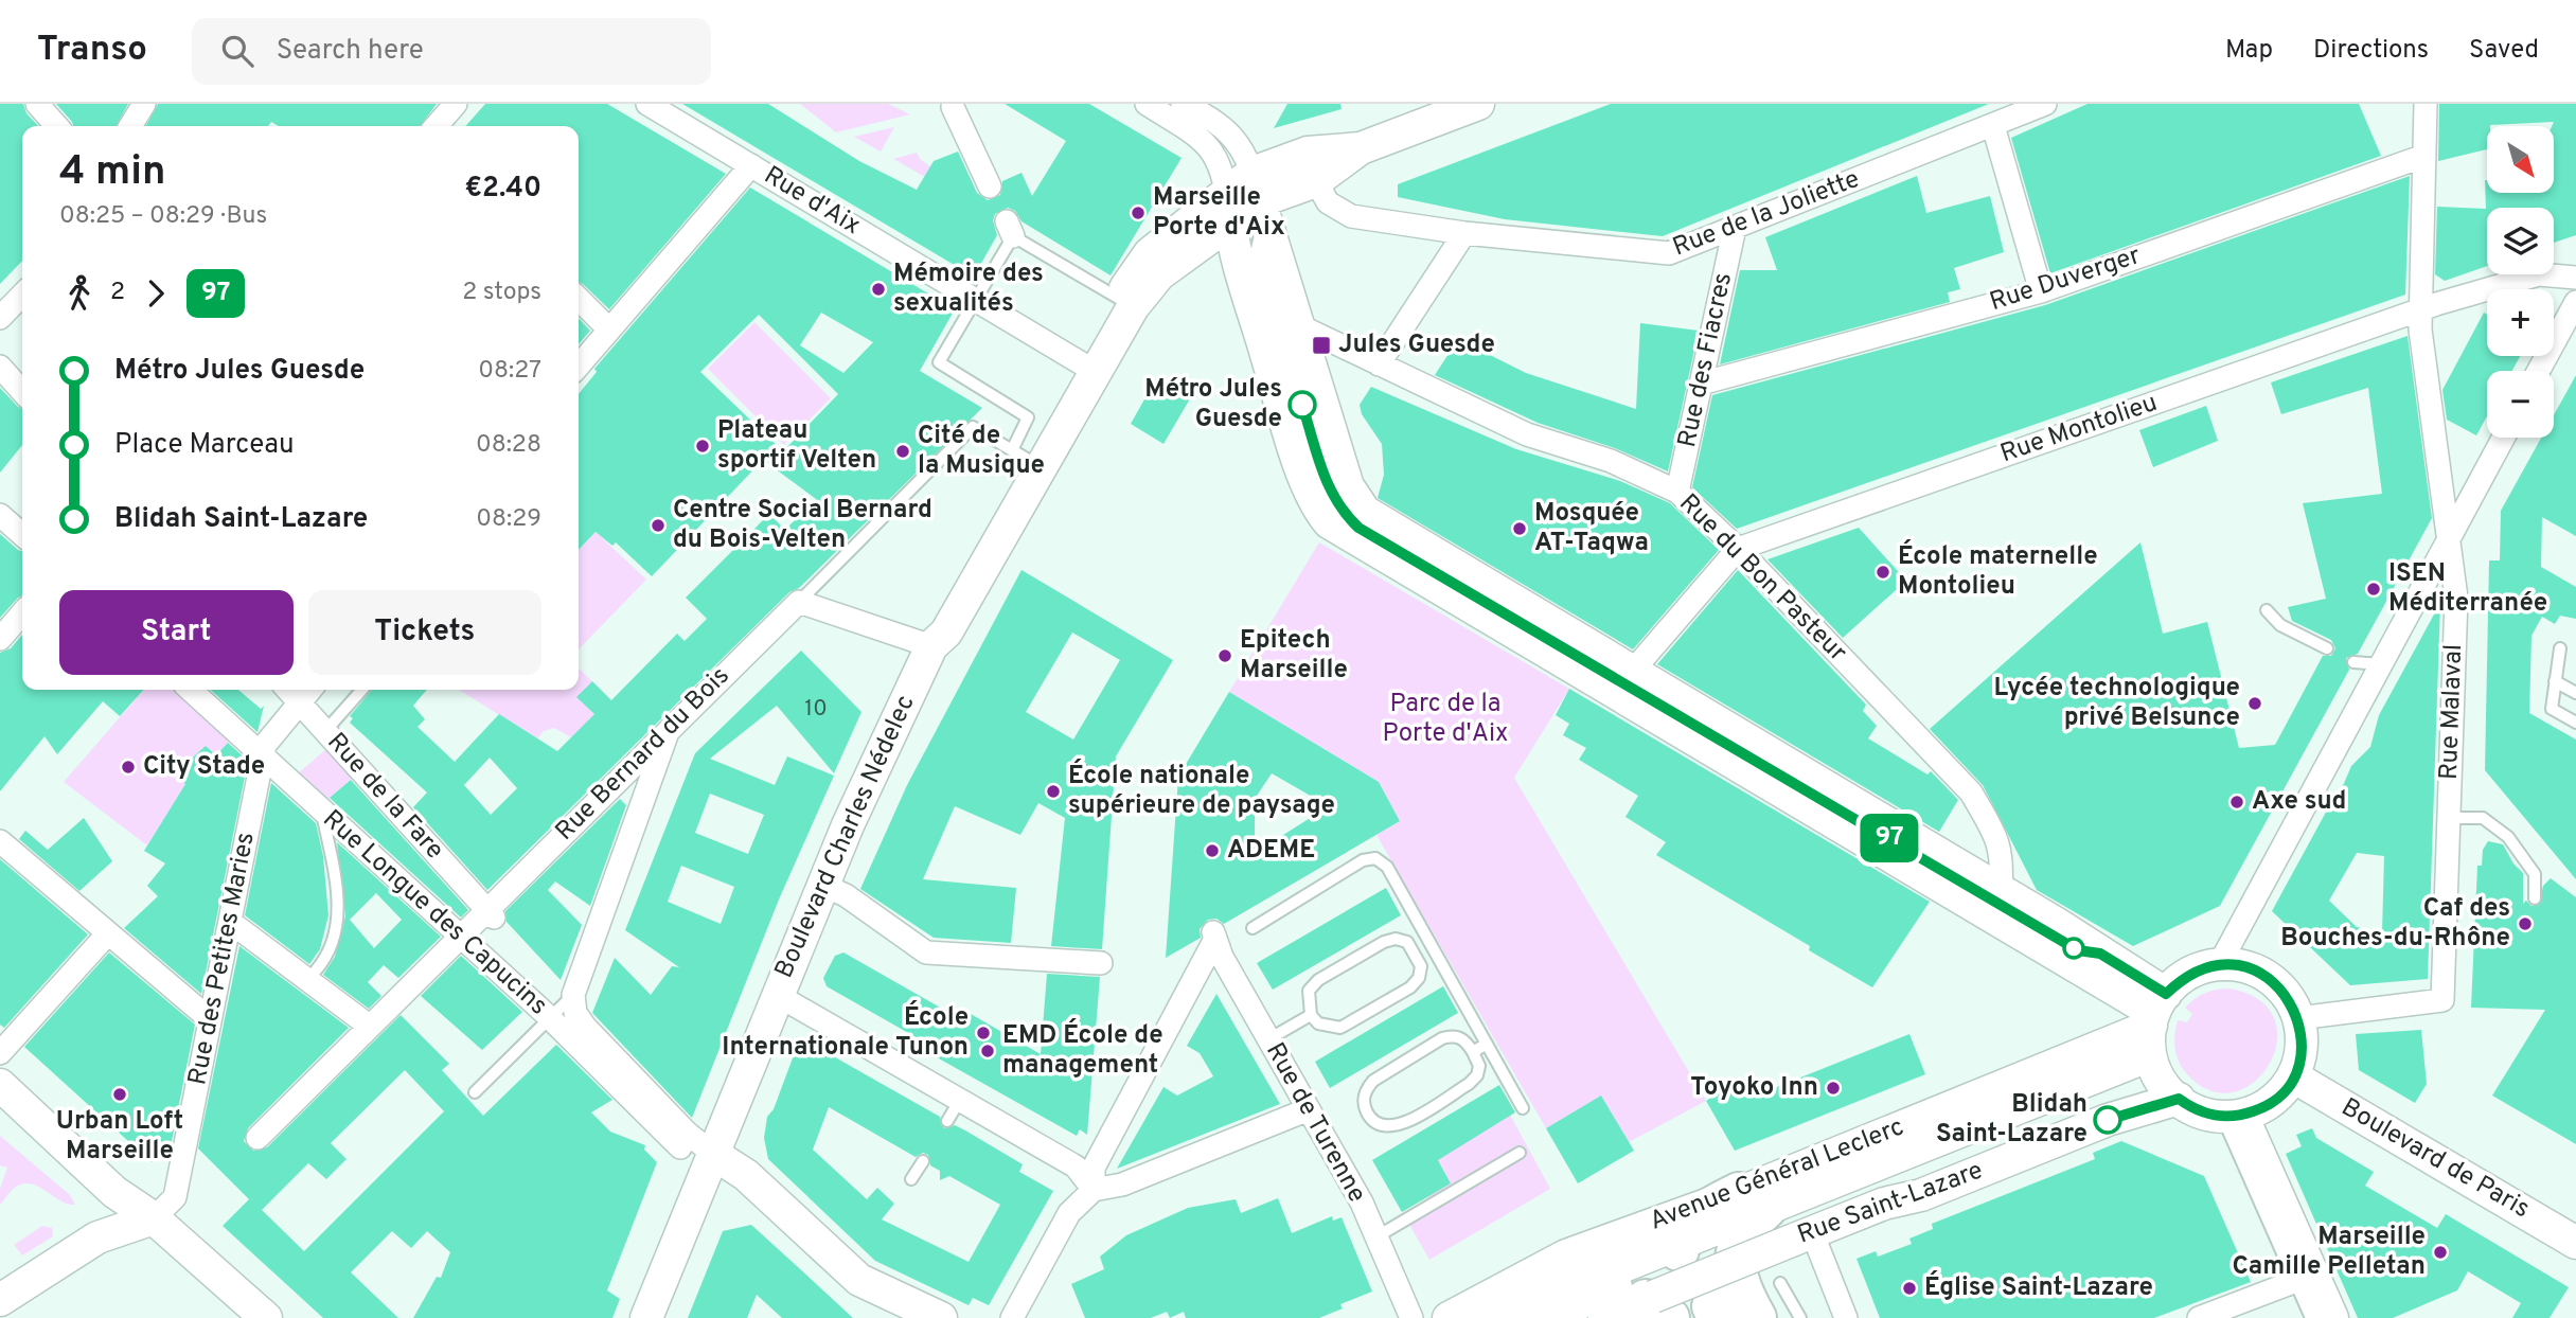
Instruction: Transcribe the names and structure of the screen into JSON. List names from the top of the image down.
{
  "streets": {
    "street": [
      "Rue d'Aix",
      "Rue de la Joliette",
      "Rue Duverger",
      "Rue des Fiacres",
      "Rue Montolieu",
      "Rue du Bon Pasteur",
      "Rue Malaval",
      "Rue Bernard du Bois",
      "Rue de la Fare",
      "Boulevard Charles Nédelec",
      "Rue Longue des Capucins",
      "Rue des Petites Maries",
      "Rue de Turenne",
      "Boulevard de Paris",
      "Avenue Général Leclerc",
      "Rue Saint-Lazare"
    ]
  },
  "crossings": [
    ["Rue d'Aix", "Boulevard Charles Nédelec"],
    ["Rue de la Joliette", "Rue des Fiacres"],
    ["Rue Duverger", "Rue des Fiacres"],
    ["Rue Duverger", "Rue Malaval"],
    ["Rue des Fiacres", "Rue du Bon Pasteur"],
    ["Rue Montolieu", "Rue du Bon Pasteur"],
    ["Rue Montolieu", "Rue Malaval"],
    ["Rue Malaval", "Boulevard de Paris"],
    ["Rue Malaval", "Avenue Général Leclerc"],
    ["Rue Malaval", "Rue Saint-Lazare"],
    ["Rue Bernard du Bois", "Rue de la Fare"],
    ["Rue Bernard du Bois", "Boulevard Charles Nédelec"],
    ["Rue Bernard du Bois", "Rue Longue des Capucins"],
    ["Rue de la Fare", "Rue des Petites Maries"],
    ["Rue Longue des Capucins", "Rue des Petites Maries"],
    ["Boulevard de Paris", "Avenue Général Leclerc"],
    ["Boulevard de Paris", "Rue Saint-Lazare"],
    ["Avenue Général Leclerc", "Rue Saint-Lazare"]
  ],
  "parks": ["Parc de la Porte d'Aix"],
  "places": {
    "other": [
      "Marseille Porte d'Aix",
      "Mémoire des sexualités",
      "Métro Jules Guesde",
      "Plateau sportif Velten",
      "Cité de la Musique",
      "Centre Social Bernard du Bois-Velten",
      "Mosquée AT-Taqwa",
      "École maternelle Montolieu",
      "ISEN Méditerranée",
      "Epitech Marseille",
      "Lycée technologique privé Belsunce",
      "City Stade",
      "École nationale supérieure de paysage",
      "Axe sud",
      "ADEME",
      "Caf des Bouches-du-Rhône",
      "École Internationale Tunon",
      "EMD École de management",
      "Toyoko Inn",
      "Urban Loft Marseille",
      "Blidah Saint-Lazare",
      "Marseille Camille Pelletan",
      "Église Saint-Lazare"
    ],
    "transit": ["Jules Guesde"]
  },
  "lines": ["bus line 97"],
  "house_numbers": ["10"],
  "north": "bottom right",
  "page": {
    "header": "Transo",
    "search": "Search here",
    "nav": ["Map", "Directions", "Saved"],
    "on_map": "97",
    "map_buttons": ["+", "−"],
    "heading": ["4 min", "08:25 – 08:29 · Bus", "€2.40"],
    "legs": ["2", "97", "2 stops"],
    "list": [
      {
        "name": "Métro Jules Guesde",
        "value": "08:27"
      },
      {
        "name": "Place Marceau",
        "value": "08:28"
      },
      {
        "name": "Blidah Saint-Lazare",
        "value": "08:29"
      }
    ],
    "buttons": ["Start", "Tickets"]
  }
}
